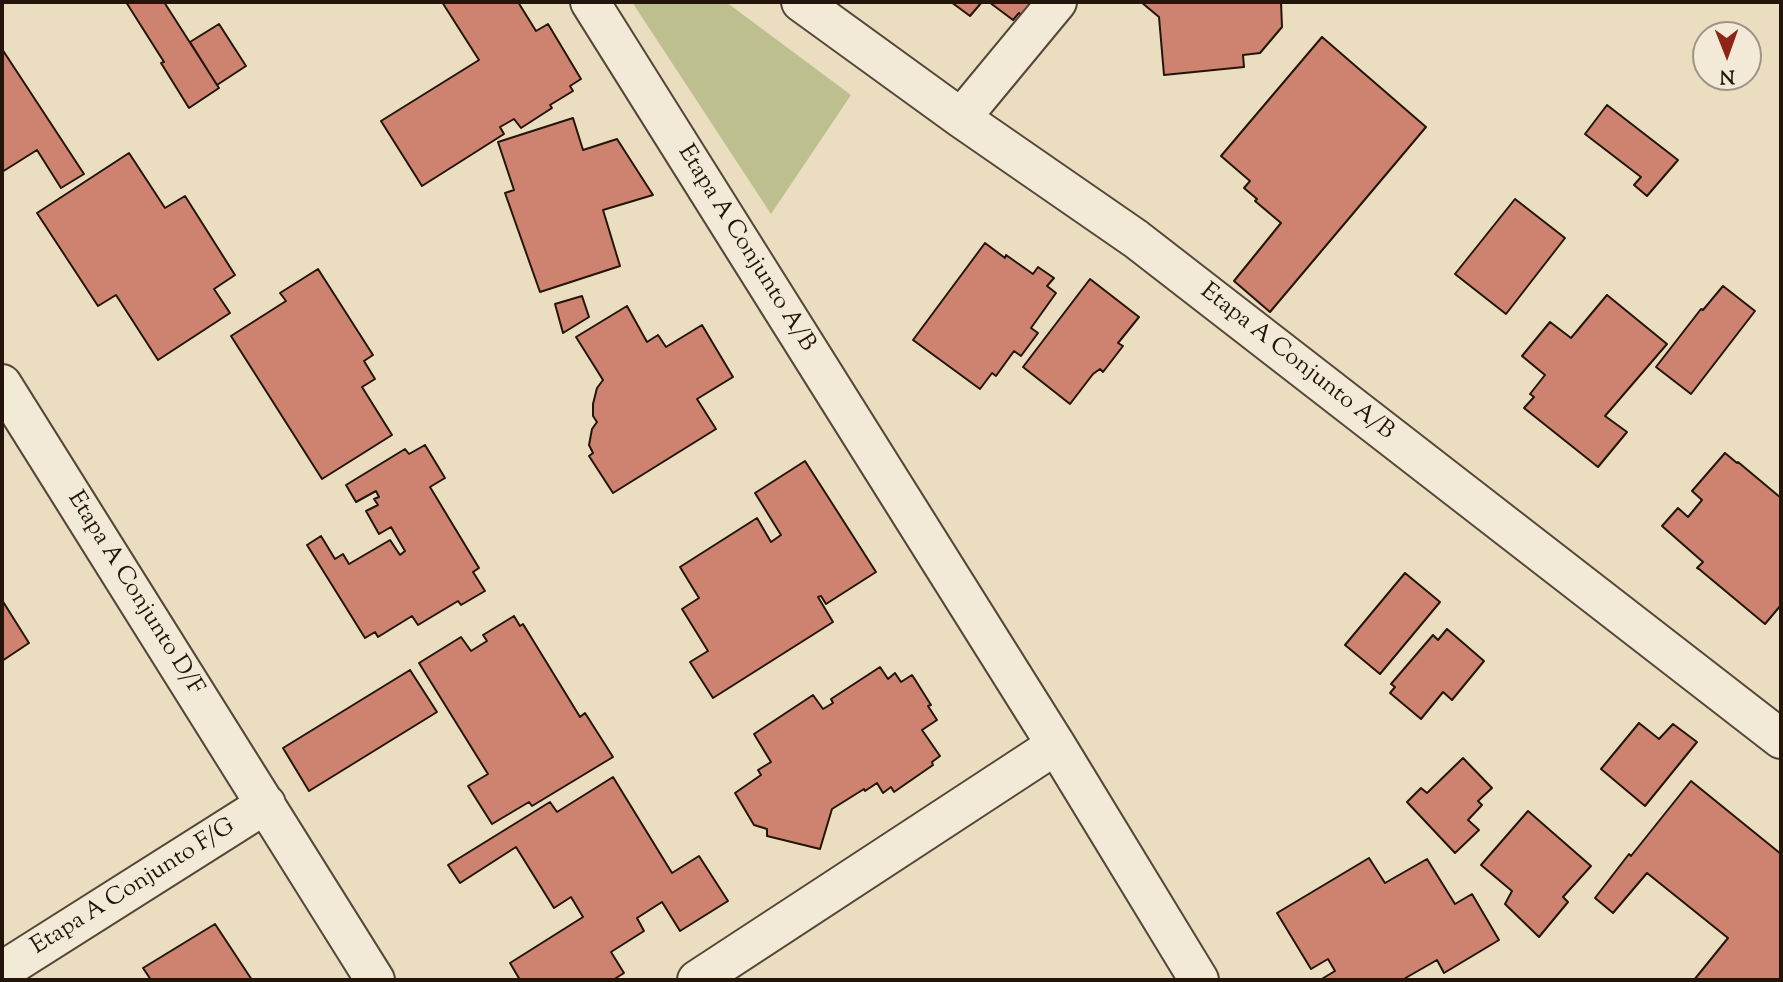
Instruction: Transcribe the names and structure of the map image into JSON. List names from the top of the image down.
{
  "streets": {
    "street": ["Etapa A Conjunto A/B", "Etapa A Conjunto D/F", "Etapa A Conjunto F/G"]
  },
  "crossings": [
    ["Etapa A Conjunto D/F", "Etapa A Conjunto F/G"]
  ],
  "north": "bottom"
}
